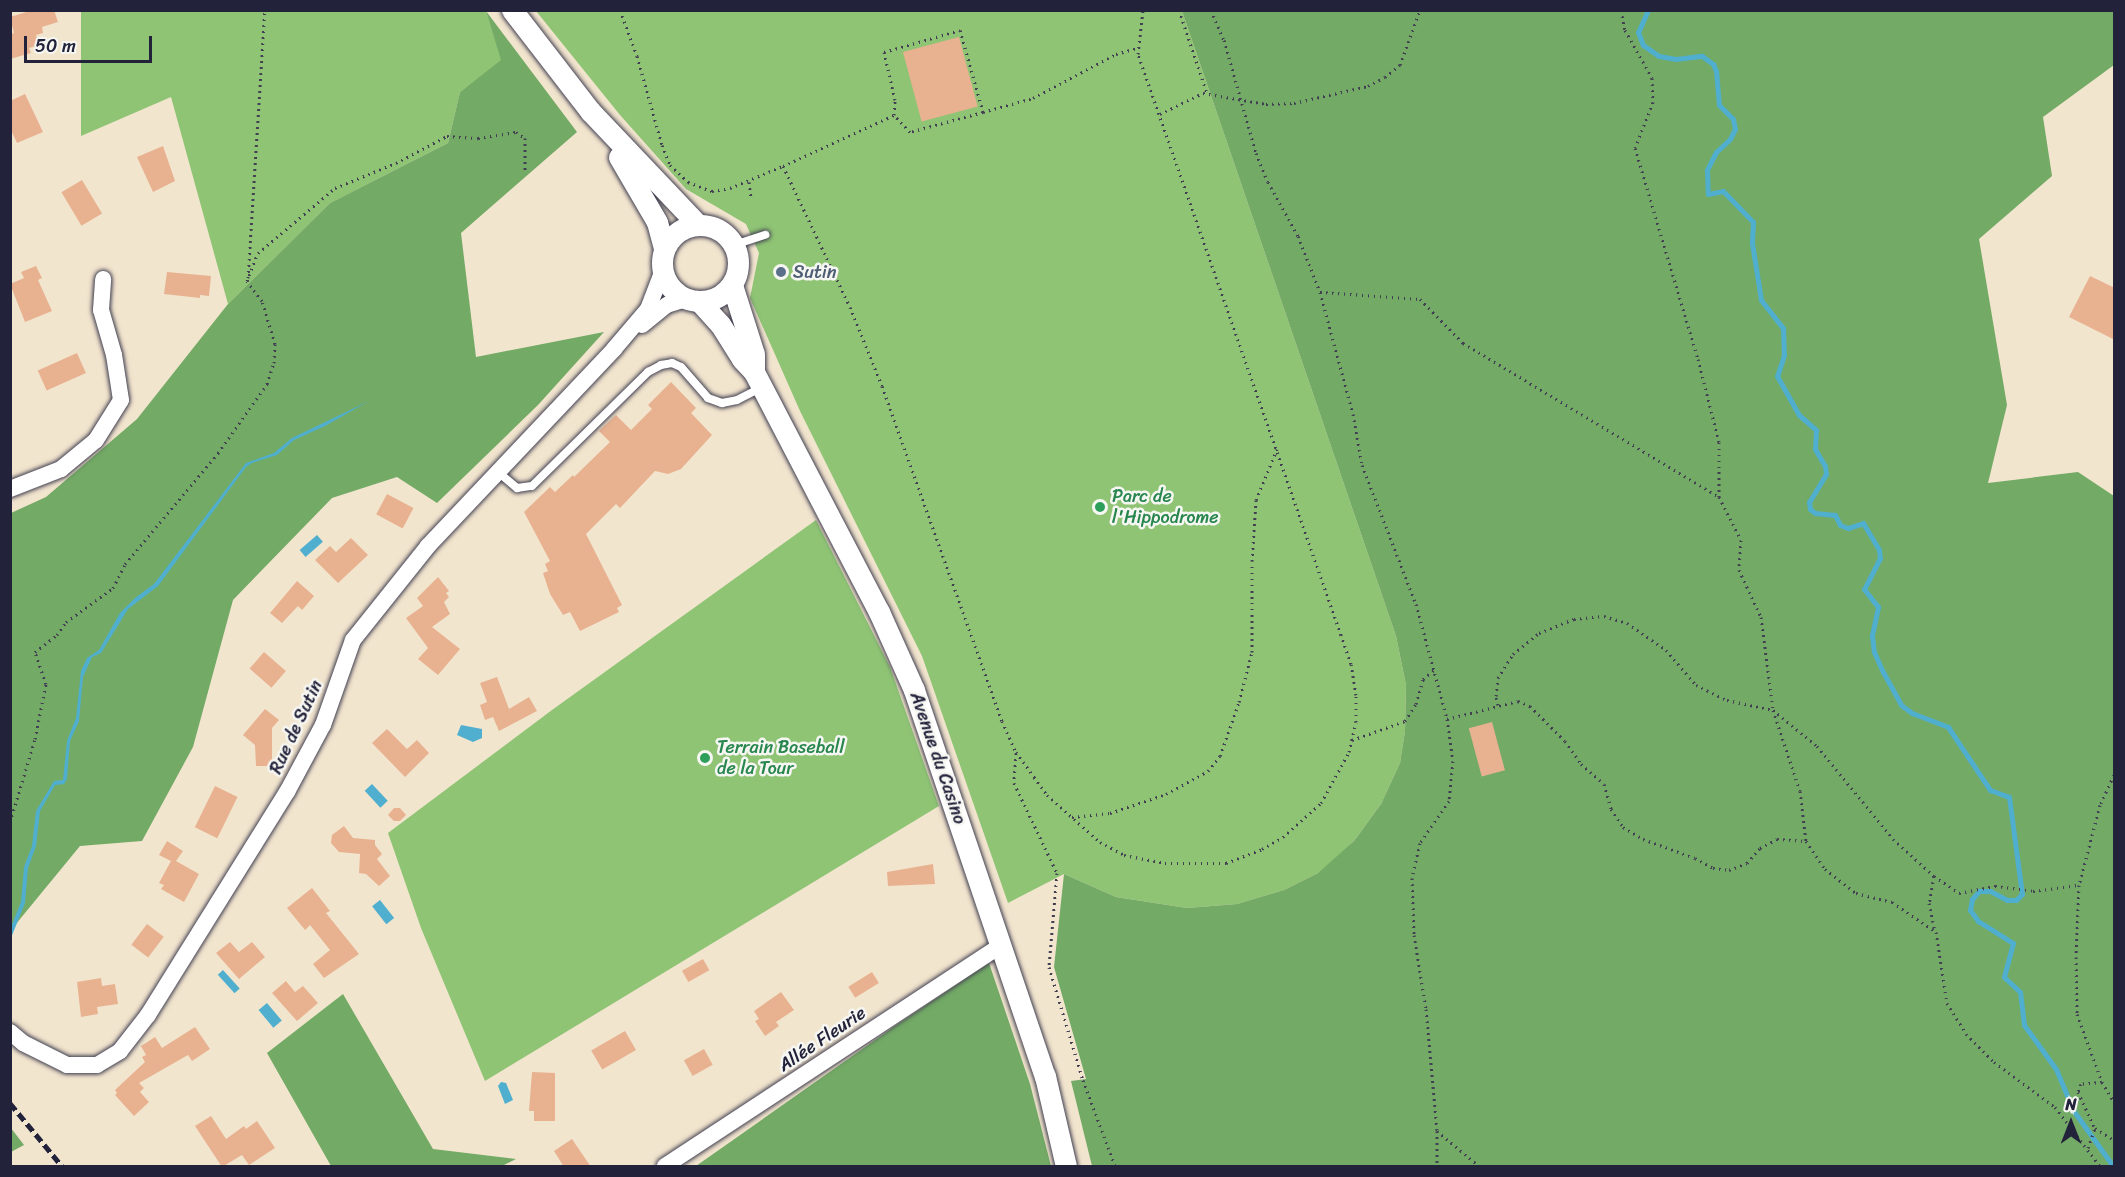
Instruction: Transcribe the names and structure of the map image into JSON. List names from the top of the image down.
{
  "streets": {
    "street": ["Rue de Sutin", "Avenue du Casino", "Allée Fleurie"]
  },
  "crossings": [
    ["Avenue du Casino", "Allée Fleurie"]
  ],
  "places": ["Sutin", "Parc de l'Hippodrome", "Terrain Baseball de la Tour"],
  "scale_bar": "50 m",
  "north": "top"
}
